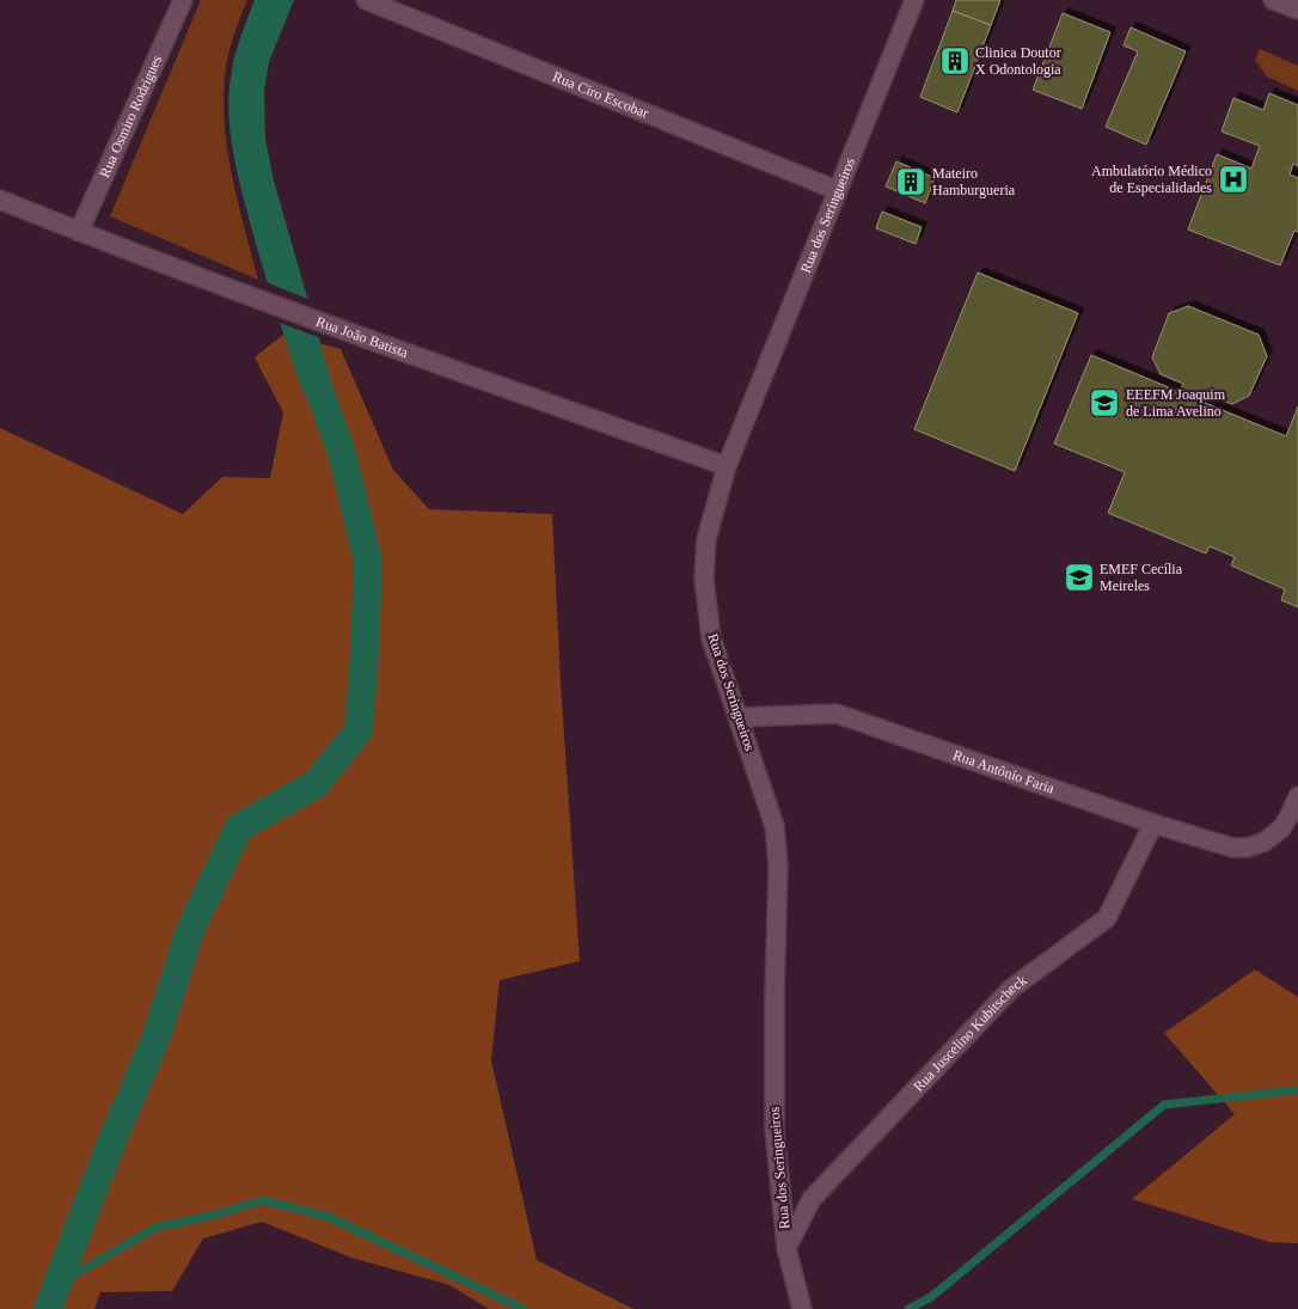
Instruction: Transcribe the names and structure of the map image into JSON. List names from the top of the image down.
{
  "streets": {
    "street": [
      "Rua Ciro Escobar",
      "Rua Osmiro Rodrigues",
      "Rua dos Seringueiros",
      "Rua João Batista",
      "Rua Antônio Faria",
      "Rua Juscelino Kubitscheck"
    ]
  },
  "crossings": [
    ["Rua Ciro Escobar", "Rua dos Seringueiros"],
    ["Rua Osmiro Rodrigues", "Rua João Batista"],
    ["Rua dos Seringueiros", "Rua João Batista"],
    ["Rua dos Seringueiros", "Rua Antônio Faria"],
    ["Rua dos Seringueiros", "Rua Juscelino Kubitscheck"],
    ["Rua Antônio Faria", "Rua Juscelino Kubitscheck"]
  ],
  "places": {
    "building": ["Clinica Doutor X Odontologia", "Mateiro Hamburgueria"],
    "hospital": ["Ambulatório Médico de Especialidades"],
    "school or university": ["EEEFM Joaquim de Lima Avelino", "EMEF Cecília Meireles"]
  }
}
